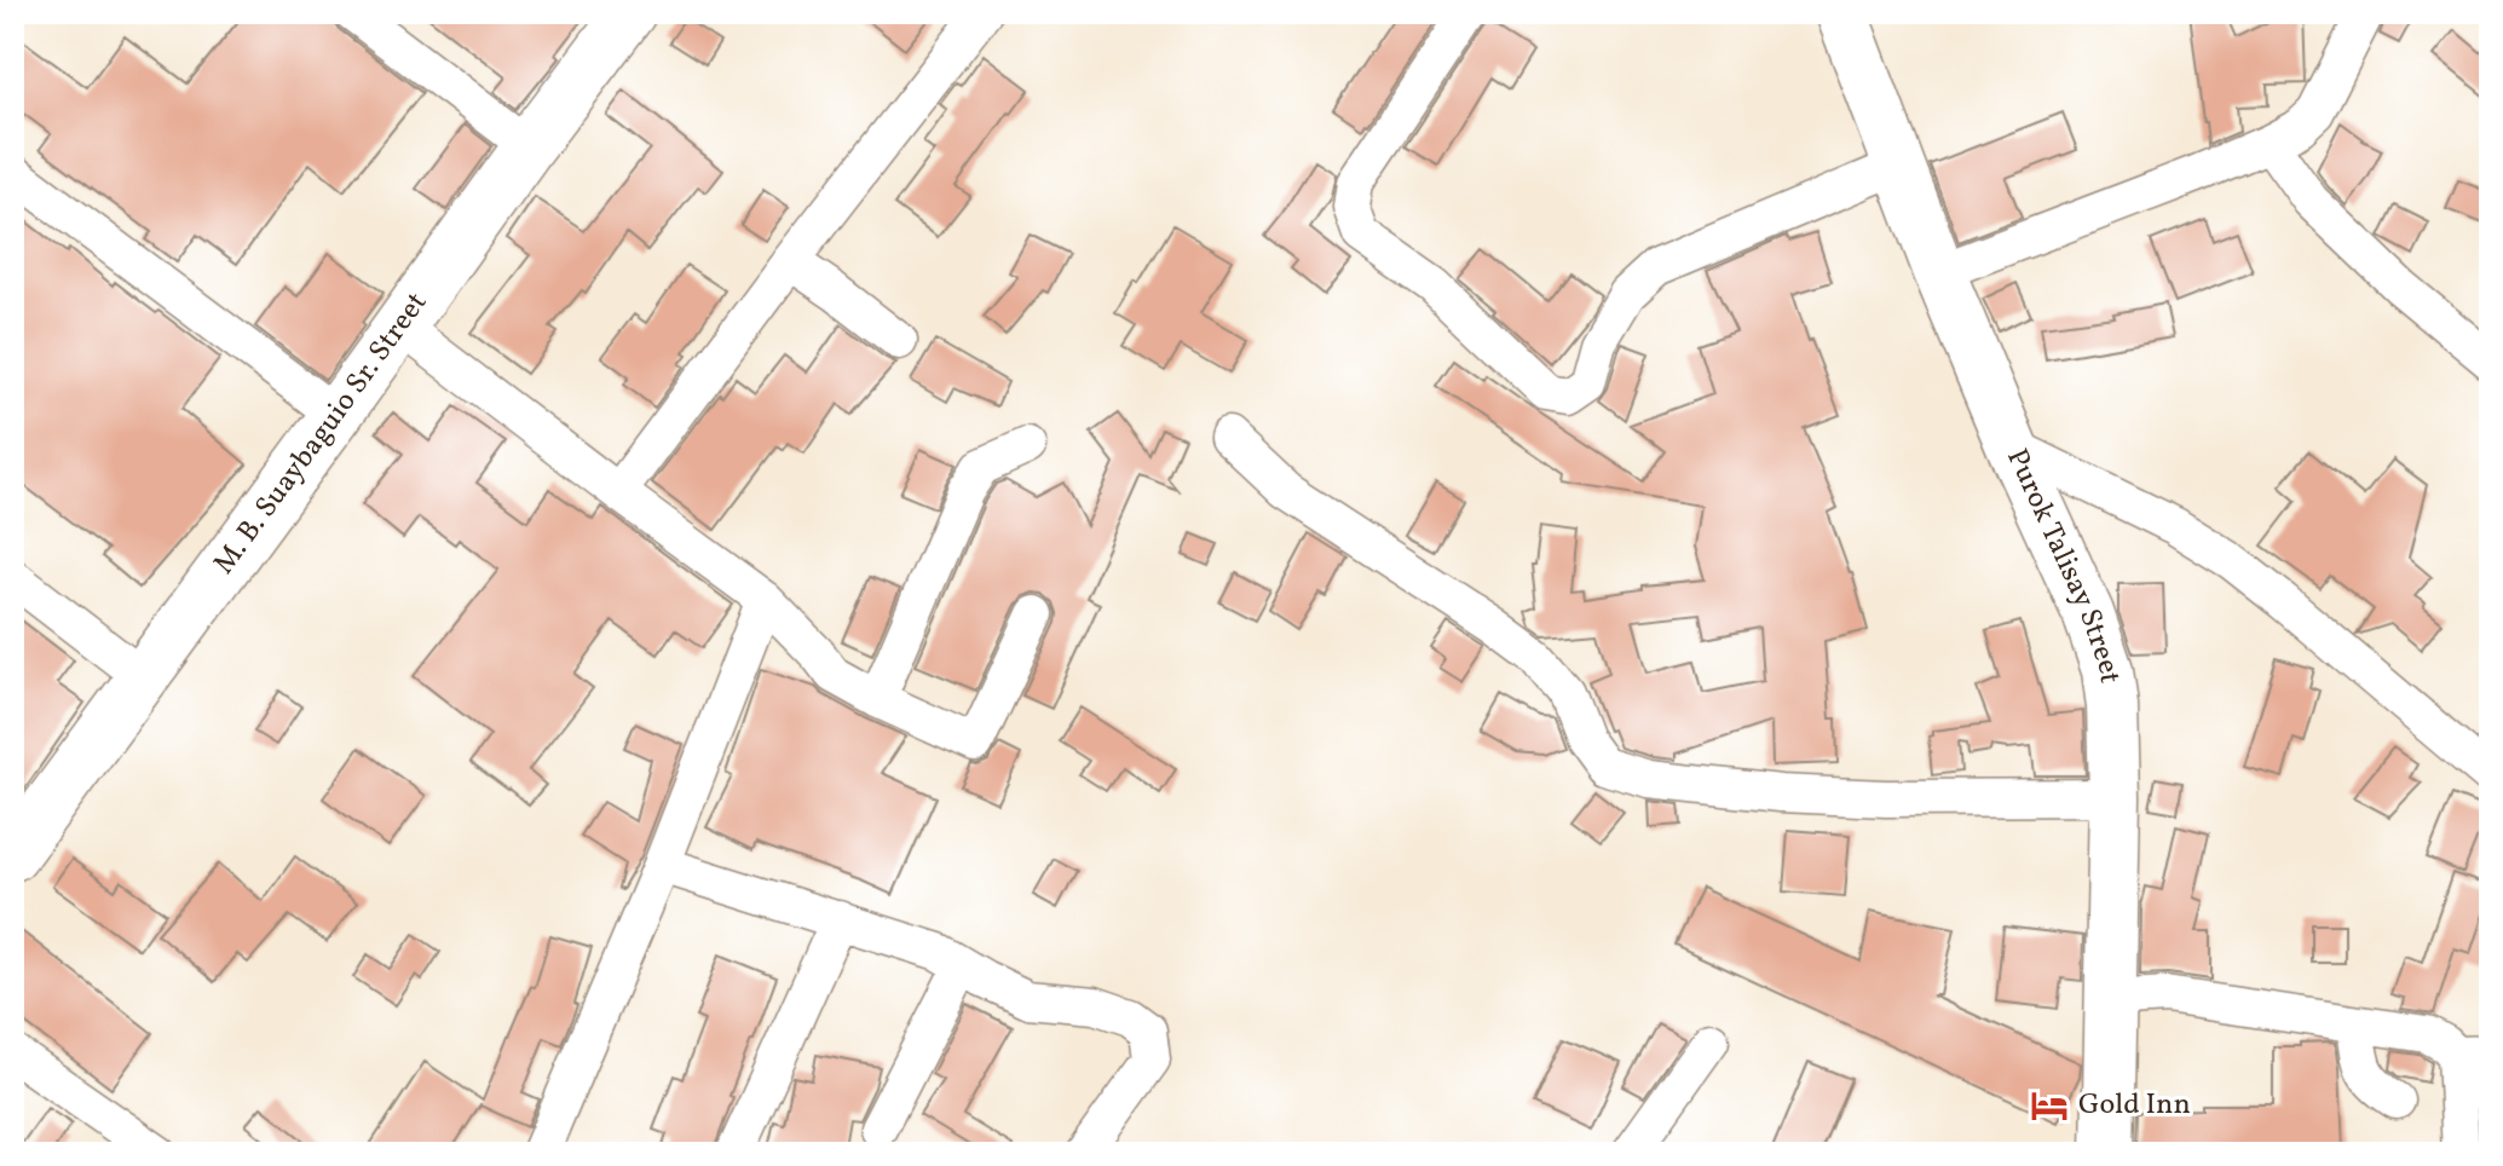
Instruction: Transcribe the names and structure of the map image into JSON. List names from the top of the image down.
{
  "streets": {
    "street": ["M. B. Suaybaguio Sr. Street", "Purok Talisay Street"]
  },
  "places": {
    "hotel": ["Gold Inn"]
  }
}
